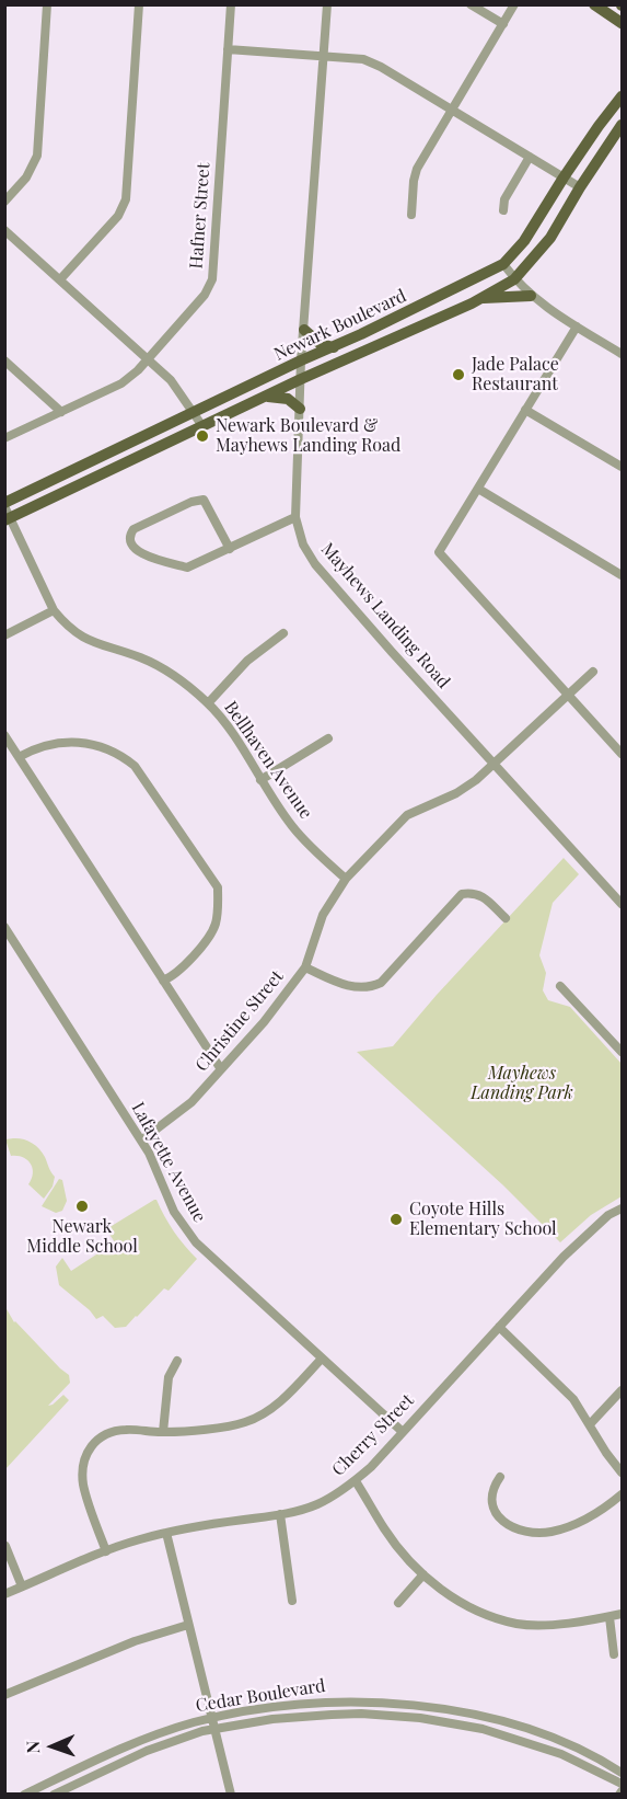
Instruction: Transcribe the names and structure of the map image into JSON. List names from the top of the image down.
{
  "streets": {
    "main road": ["Newark Boulevard"],
    "street": [
      "Hafner Street",
      "Mayhews Landing Road",
      "Bellhaven Avenue",
      "Christine Street",
      "Lafayette Avenue",
      "Cherry Street",
      "Cedar Boulevard"
    ]
  },
  "crossings": [
    ["Newark Boulevard", "Mayhews Landing Road"],
    ["Newark Boulevard", "Bellhaven Avenue"],
    ["Mayhews Landing Road", "Christine Street"],
    ["Bellhaven Avenue", "Christine Street"],
    ["Christine Street", "Lafayette Avenue"],
    ["Lafayette Avenue", "Cherry Street"]
  ],
  "parks": ["Mayhews Landing Park"],
  "places": [
    "Jade Palace Restaurant",
    "Newark Boulevard & Mayhews Landing Road",
    "Newark Middle School",
    "Coyote Hills Elementary School"
  ],
  "north": "left"
}
